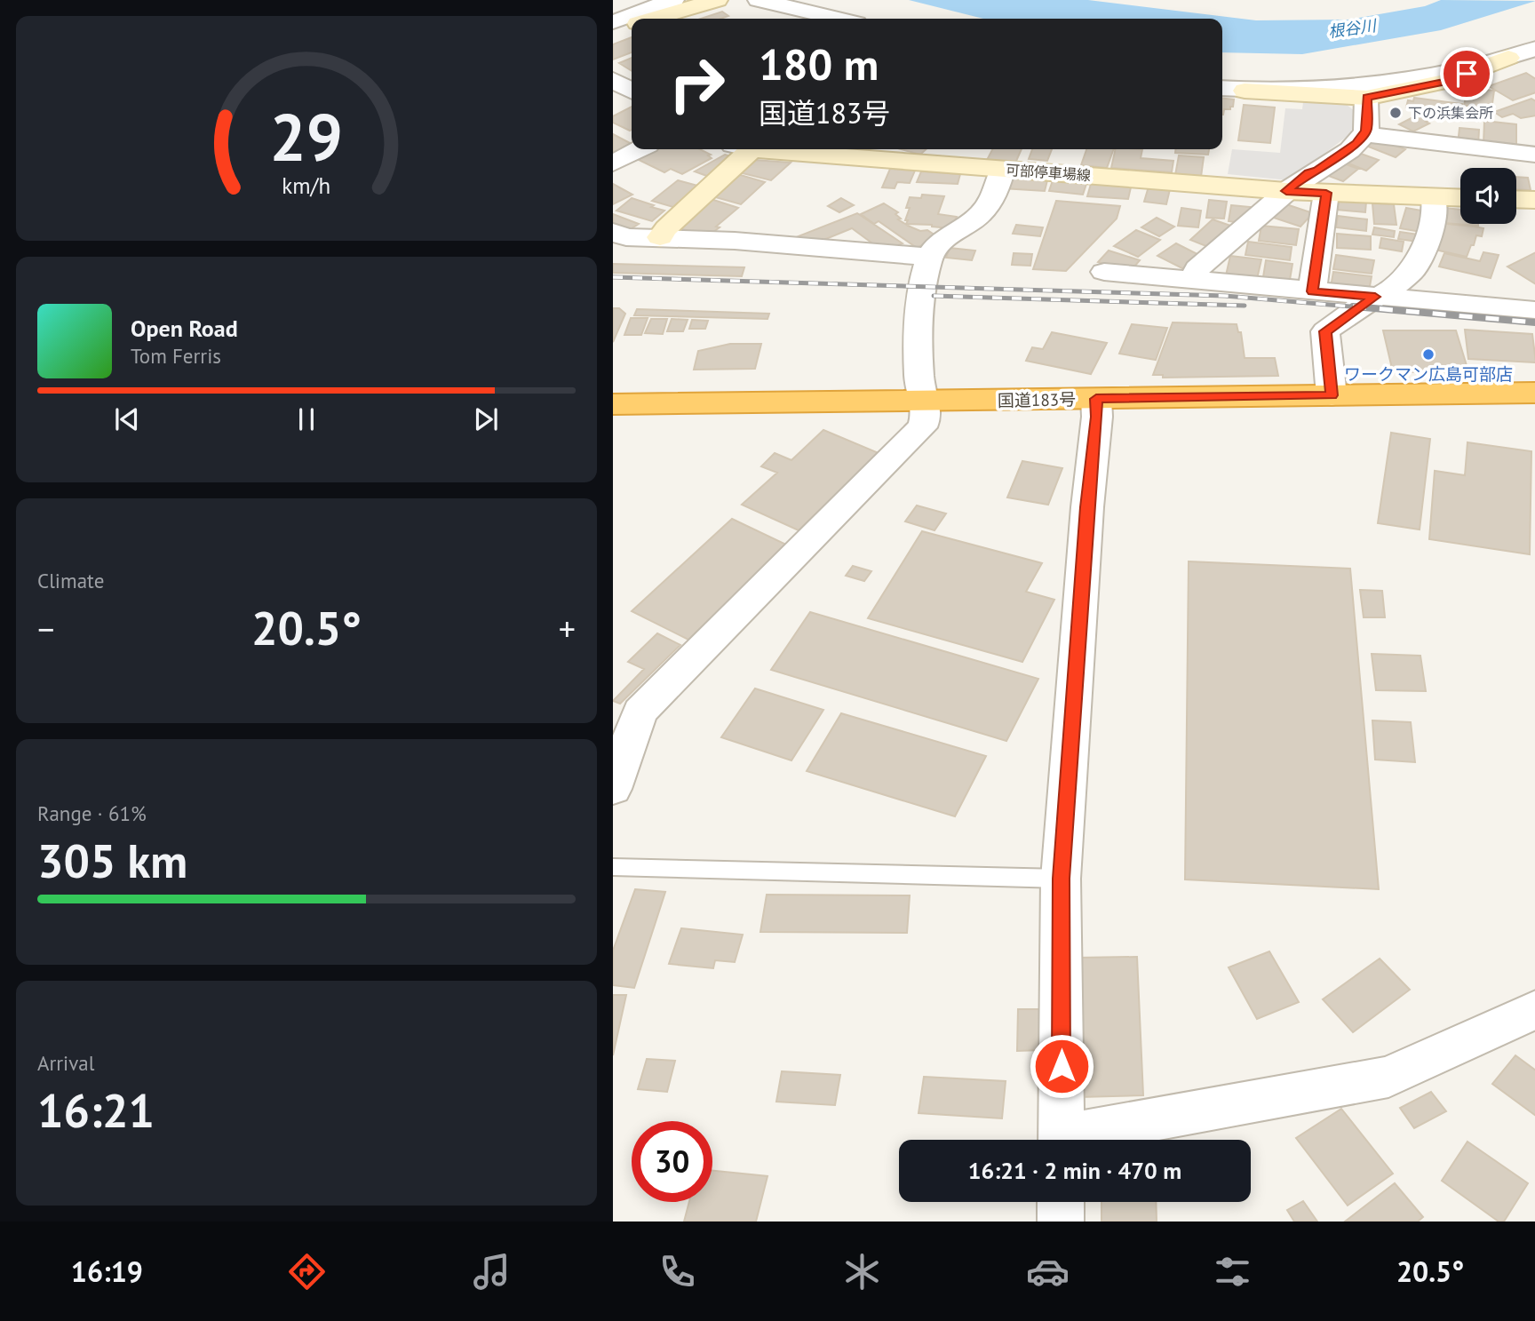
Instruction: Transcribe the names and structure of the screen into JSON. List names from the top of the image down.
{
  "streets": {
    "highway": ["国道183号"],
    "main road": ["可部停車場線"]
  },
  "water": ["根谷川"],
  "places": ["下の浜集会所", "ワークマン広島可部店"],
  "page": {
    "turn": ["180 m", "国道183号"],
    "song": ["Open Road", "Tom Ferris"],
    "tile": [
      "Climate",
      ["Range · 61%", "305 km"],
      ["Arrival", "16:21"]
    ],
    "heat": ["−", "20.5°", "+"],
    "limit": "30",
    "trip": "16:21 · 2 min · 470 m",
    "tabs": ["16:19", "20.5°"],
    "gauge": ["29", "km/h"]
  }
}
